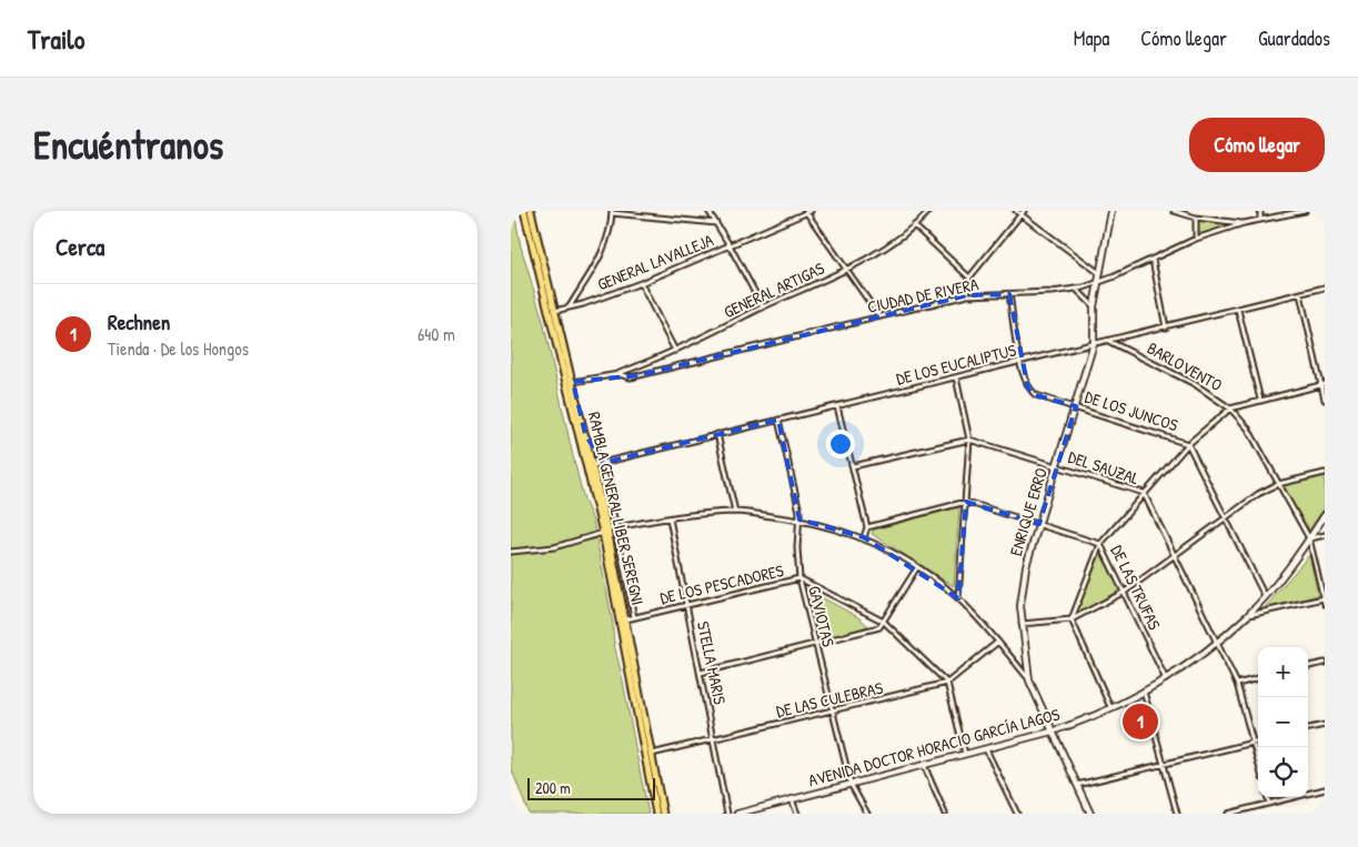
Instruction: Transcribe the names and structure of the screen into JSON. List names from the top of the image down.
{
  "streets": {
    "main road": ["RAMBLA GENERAL LIBER SEREGNI"],
    "street": [
      "GENERAL LAVALLEJA",
      "GENERAL ARTIGAS",
      "CIUDAD DE RIVERA",
      "DE LOS EUCALIPTUS",
      "BARLOVENTO",
      "DE LOS JUNCOS",
      "DEL SAUZAL",
      "ENRIQUE ERRO",
      "DE LOS PESCADORES",
      "DE LAS TRUFAS",
      "GAVIOTAS",
      "STELLA MARIS",
      "DE LAS CULEBRAS",
      "AVENIDA DOCTOR HORACIO GARCÍA LAGOS"
    ]
  },
  "crossings": [
    ["GENERAL LAVALLEJA", "RAMBLA GENERAL LIBER SEREGNI"],
    ["GENERAL ARTIGAS", "CIUDAD DE RIVERA"],
    ["CIUDAD DE RIVERA", "DE LOS JUNCOS"],
    ["CIUDAD DE RIVERA", "RAMBLA GENERAL LIBER SEREGNI"],
    ["CIUDAD DE RIVERA", "ENRIQUE ERRO"],
    ["DE LOS EUCALIPTUS", "BARLOVENTO"],
    ["DE LOS EUCALIPTUS", "DE LOS JUNCOS"],
    ["DE LOS EUCALIPTUS", "RAMBLA GENERAL LIBER SEREGNI"],
    ["DE LOS EUCALIPTUS", "ENRIQUE ERRO"],
    ["DE LOS EUCALIPTUS", "GAVIOTAS"],
    ["BARLOVENTO", "AVENIDA DOCTOR HORACIO GARCÍA LAGOS"],
    ["DE LOS JUNCOS", "ENRIQUE ERRO"],
    ["DE LOS JUNCOS", "AVENIDA DOCTOR HORACIO GARCÍA LAGOS"],
    ["DEL SAUZAL", "ENRIQUE ERRO"],
    ["DEL SAUZAL", "AVENIDA DOCTOR HORACIO GARCÍA LAGOS"],
    ["RAMBLA GENERAL LIBER SEREGNI", "DE LOS PESCADORES"],
    ["RAMBLA GENERAL LIBER SEREGNI", "DE LAS CULEBRAS"],
    ["ENRIQUE ERRO", "DE LAS TRUFAS"],
    ["ENRIQUE ERRO", "AVENIDA DOCTOR HORACIO GARCÍA LAGOS"],
    ["DE LOS PESCADORES", "GAVIOTAS"],
    ["DE LOS PESCADORES", "STELLA MARIS"],
    ["DE LOS PESCADORES", "DE LAS CULEBRAS"],
    ["DE LAS TRUFAS", "AVENIDA DOCTOR HORACIO GARCÍA LAGOS"],
    ["GAVIOTAS", "DE LAS CULEBRAS"],
    ["GAVIOTAS", "AVENIDA DOCTOR HORACIO GARCÍA LAGOS"],
    ["STELLA MARIS", "DE LAS CULEBRAS"]
  ],
  "scale_bar": "200 m",
  "page": {
    "header": "Trailo",
    "nav": ["Mapa", "Cómo llegar", "Guardados"],
    "buttons": "Cómo llegar",
    "title": "Encuéntranos",
    "heading": "Cerca",
    "list": [
      {
        "mark": "1",
        "name": "Rechnen",
        "note": "Tienda · De los Hongos",
        "value": "640 m"
      }
    ],
    "map_buttons": ["+", "−"],
    "pins": "1",
    "scale": "200 m"
  }
}
